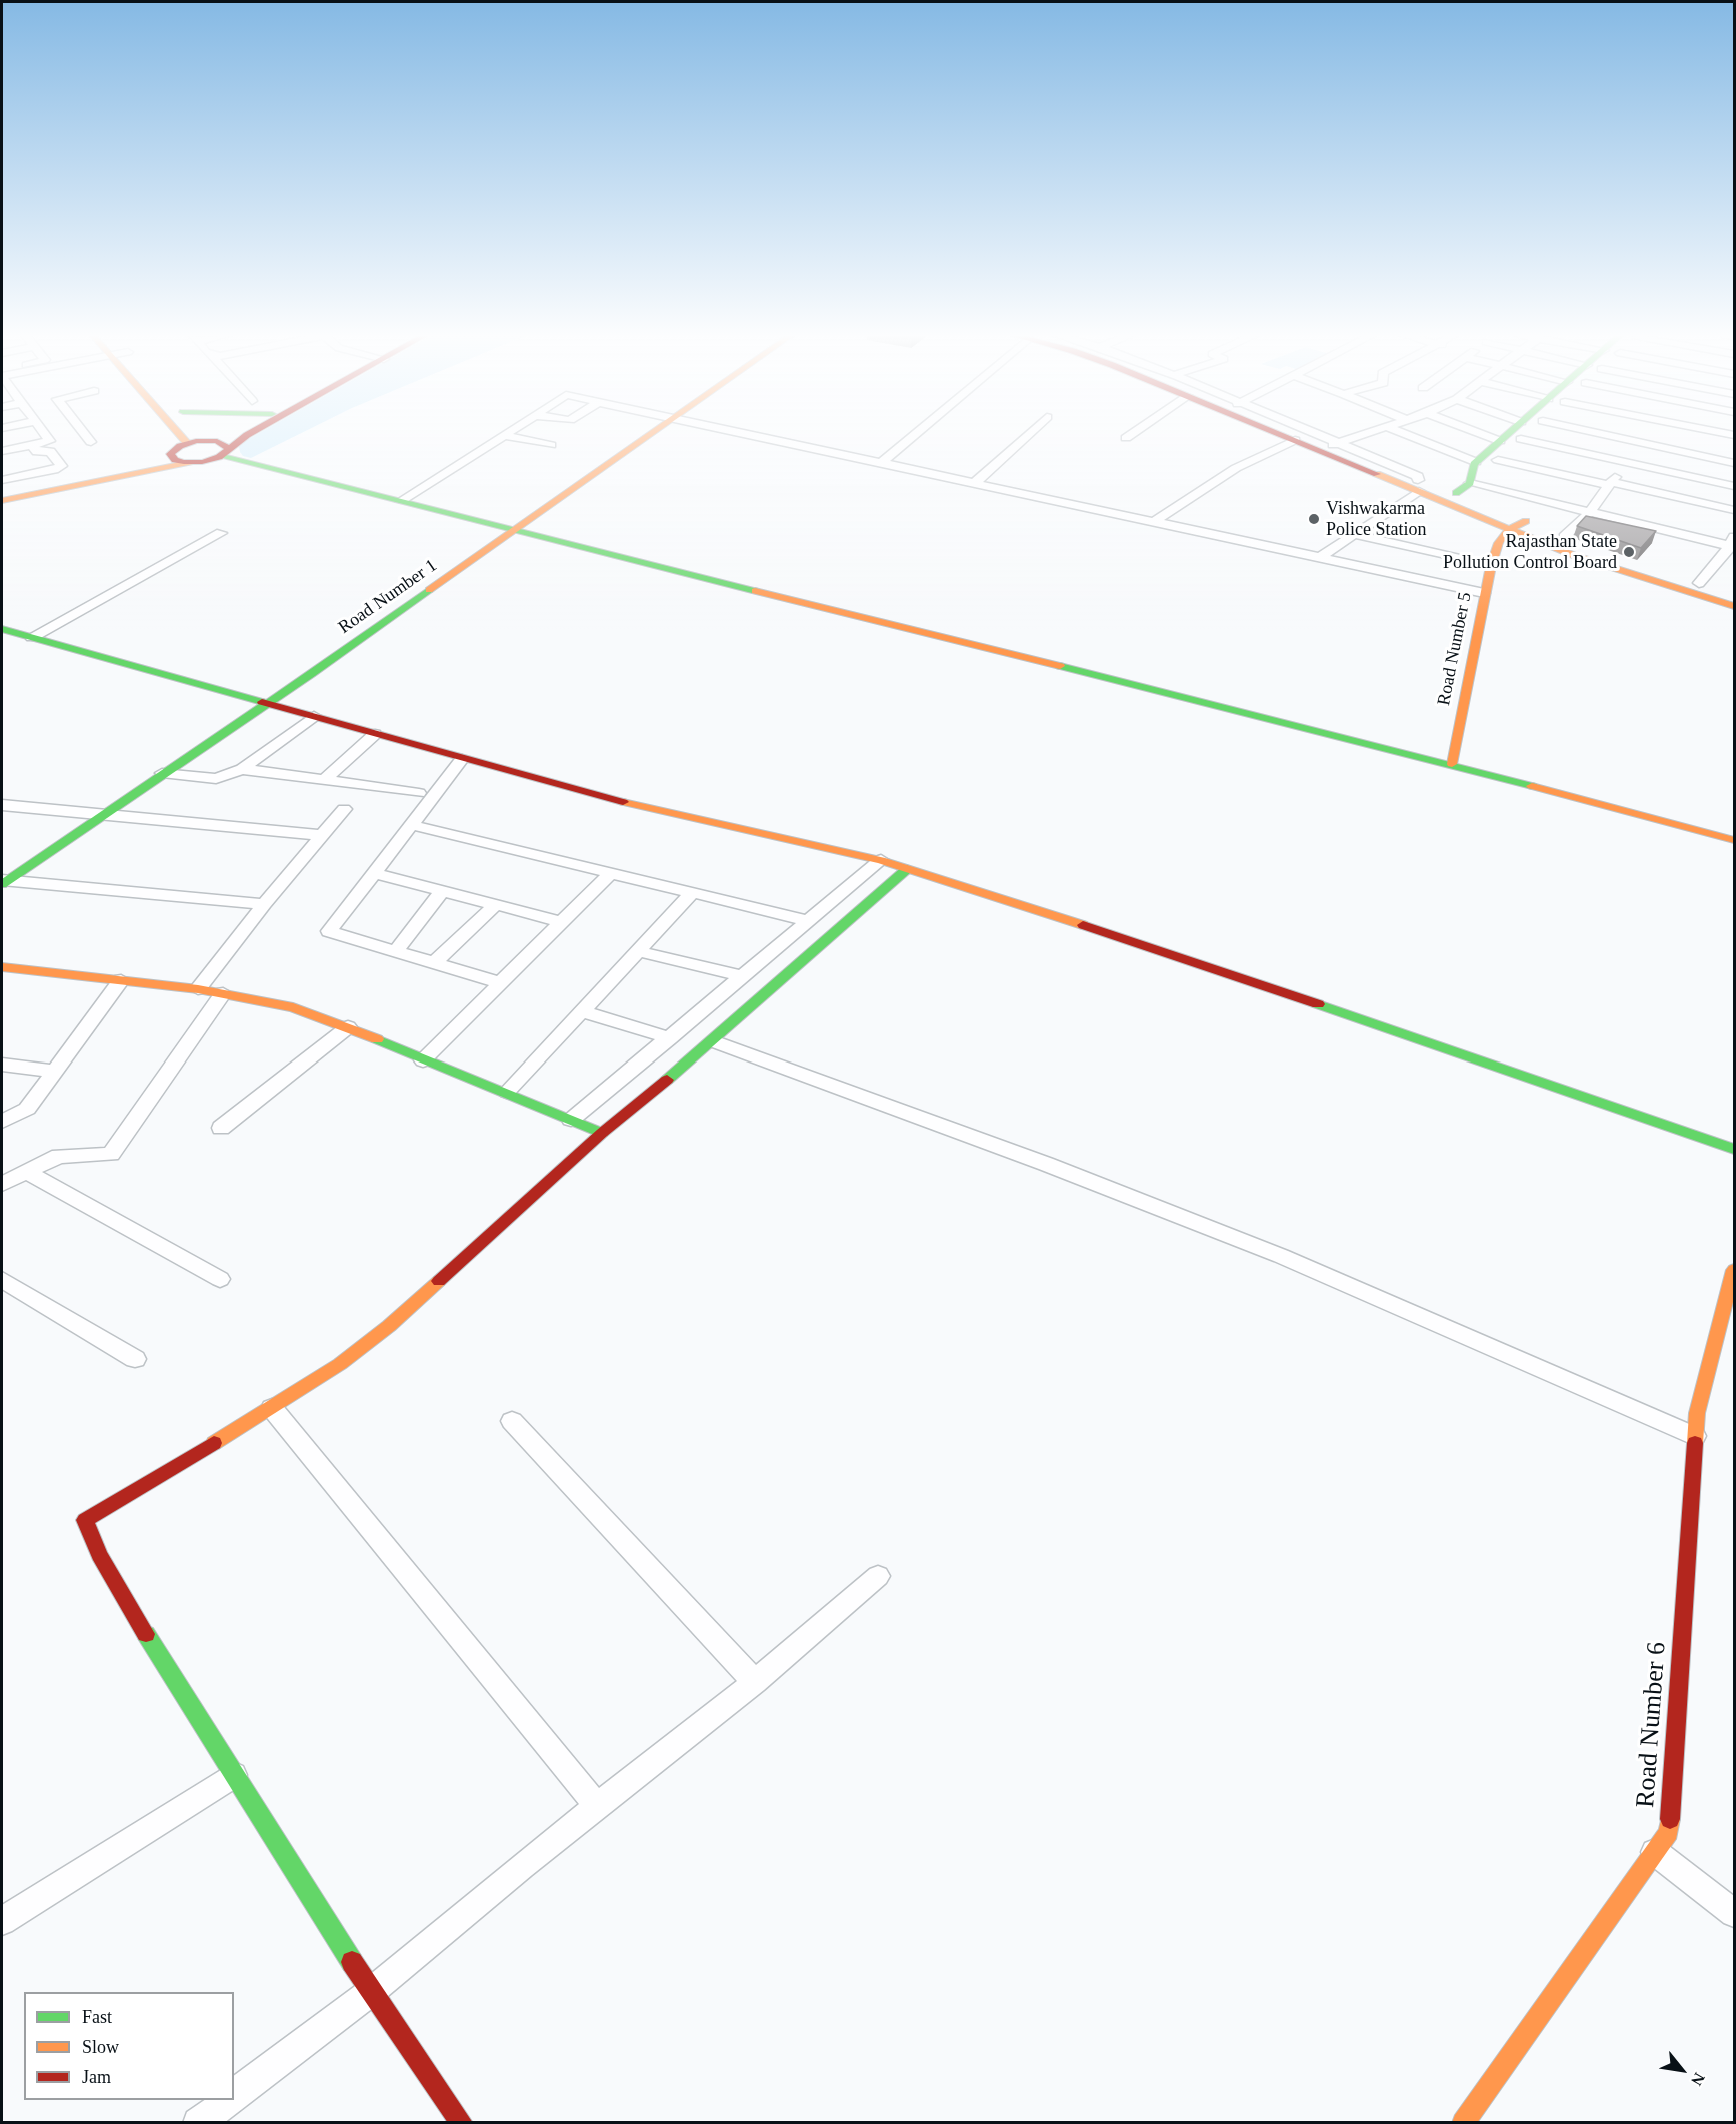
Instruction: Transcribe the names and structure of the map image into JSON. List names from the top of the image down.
{
  "streets": {
    "street": ["Road Number 1", "Road Number 5", "Road Number 6"]
  },
  "places": ["Vishwakarma Police Station", "Rajasthan State Pollution Control Board"],
  "legend": ["Fast", "Slow", "Jam"],
  "north": "bottom right"
}
